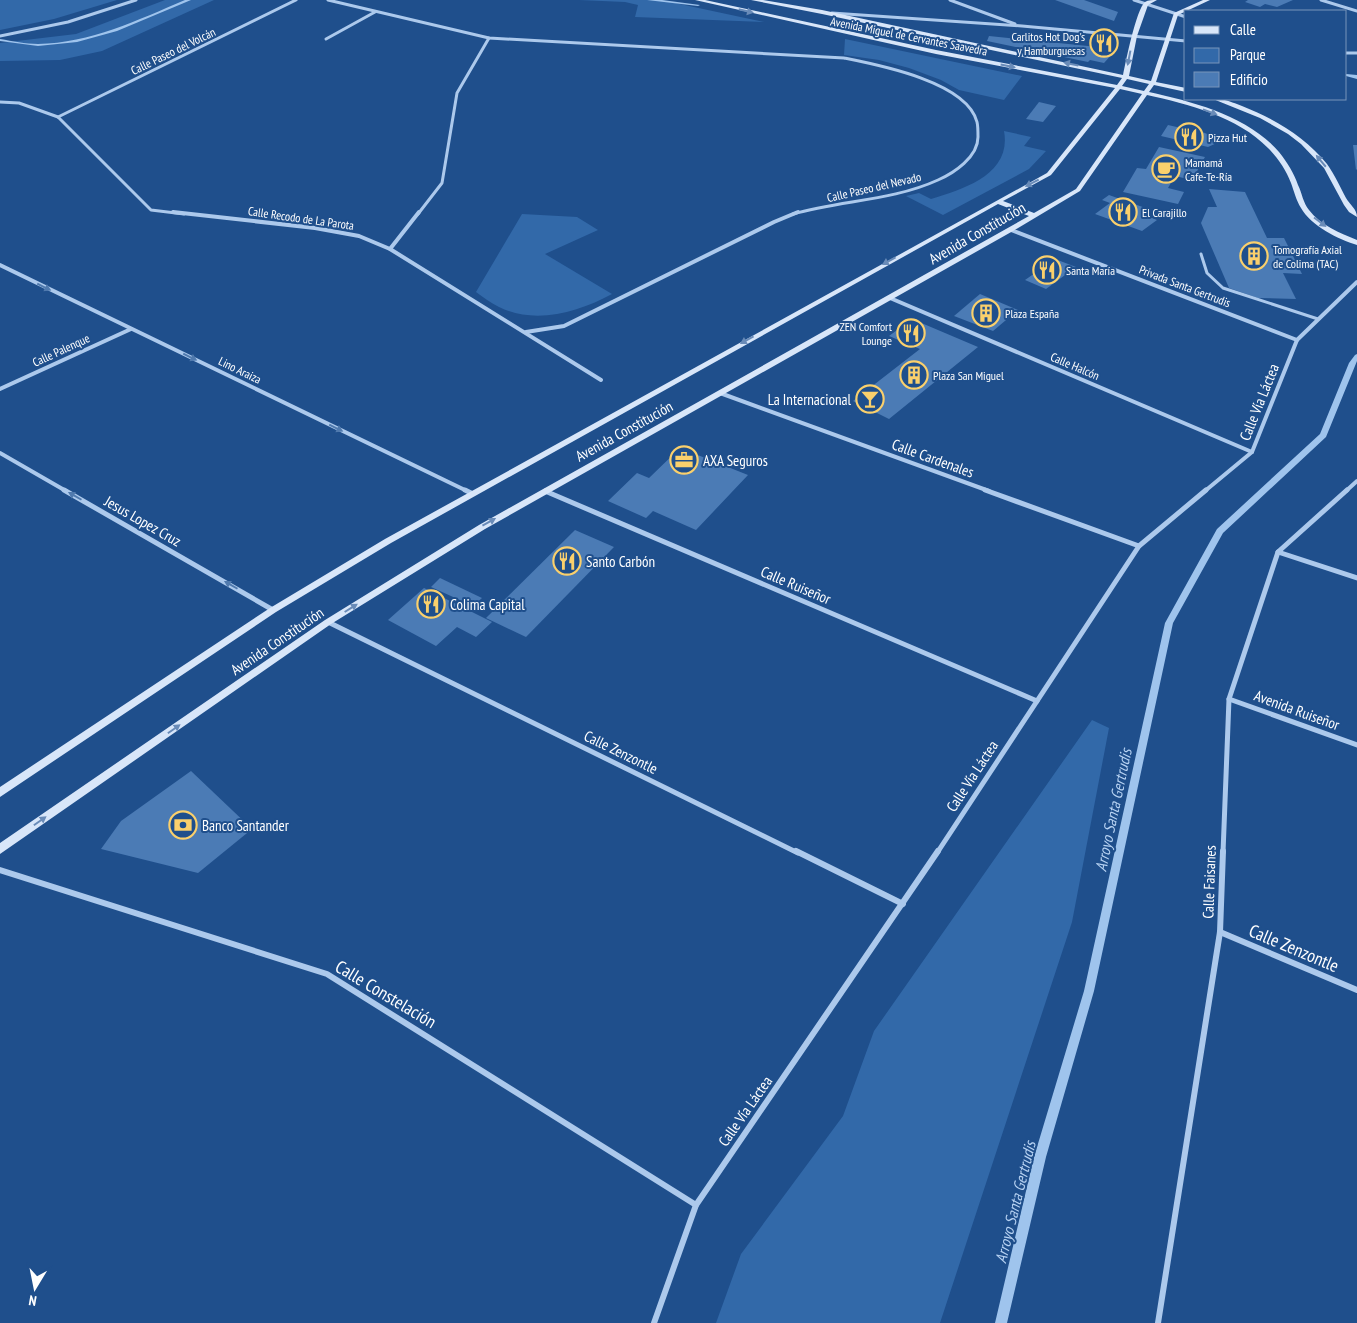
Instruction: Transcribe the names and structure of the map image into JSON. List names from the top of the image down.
{
  "streets": {
    "street": [
      "Avenida Miguel de Cervantes Saavedra",
      "Calle Paseo del Volcán",
      "Calle Paseo del Nevado",
      "Calle Recodo de La Parota",
      "Avenida Constitución",
      "Privada Santa Gertrudis",
      "Calle Palenque",
      "Calle Halcón",
      "Lino Araiza",
      "Calle Vía Láctea",
      "Calle Cardenales",
      "Jesus Lopez Cruz",
      "Calle Ruiseñor",
      "Avenida Ruiseñor",
      "Calle Zenzontle",
      "Calle Faisanes",
      "Calle Constelación"
    ]
  },
  "crossings": [
    ["Avenida Miguel de Cervantes Saavedra", "Avenida Constitución"],
    ["Calle Paseo del Volcán", "Calle Recodo de La Parota"],
    ["Calle Paseo del Nevado", "Calle Recodo de La Parota"],
    ["Avenida Constitución", "Privada Santa Gertrudis"],
    ["Avenida Constitución", "Calle Halcón"],
    ["Avenida Constitución", "Lino Araiza"],
    ["Avenida Constitución", "Calle Cardenales"],
    ["Avenida Constitución", "Jesus Lopez Cruz"],
    ["Avenida Constitución", "Calle Ruiseñor"],
    ["Avenida Constitución", "Calle Zenzontle"],
    ["Privada Santa Gertrudis", "Calle Vía Láctea"],
    ["Calle Palenque", "Lino Araiza"],
    ["Calle Halcón", "Calle Vía Láctea"],
    ["Calle Vía Láctea", "Calle Cardenales"],
    ["Calle Vía Láctea", "Calle Ruiseñor"],
    ["Calle Vía Láctea", "Calle Zenzontle"],
    ["Calle Vía Láctea", "Calle Constelación"],
    ["Avenida Ruiseñor", "Calle Faisanes"],
    ["Calle Zenzontle", "Calle Faisanes"]
  ],
  "one_way": ["Lino Araiza", "Jesus Lopez Cruz"],
  "water": ["Arroyo Santa Gertrudis"],
  "places": {
    "restaurant": [
      "Carlitos Hot Dog's y Hamburguesas",
      "Pizza Hut",
      "El Carajillo",
      "Santa María",
      "ZEN Comfort Lounge",
      "Santo Carbón",
      "Colima Capital"
    ],
    "cafe": ["Mamamá Cafe-Te-Ría"],
    "building": ["Tomografía Axial de Colima (TAC)", "Plaza España", "Plaza San Miguel"],
    "bar": ["La Internacional"],
    "office": ["AXA Seguros"],
    "bank": ["Banco Santander"]
  },
  "legend": ["Calle", "Parque", "Edificio"],
  "north": "bottom"
}
